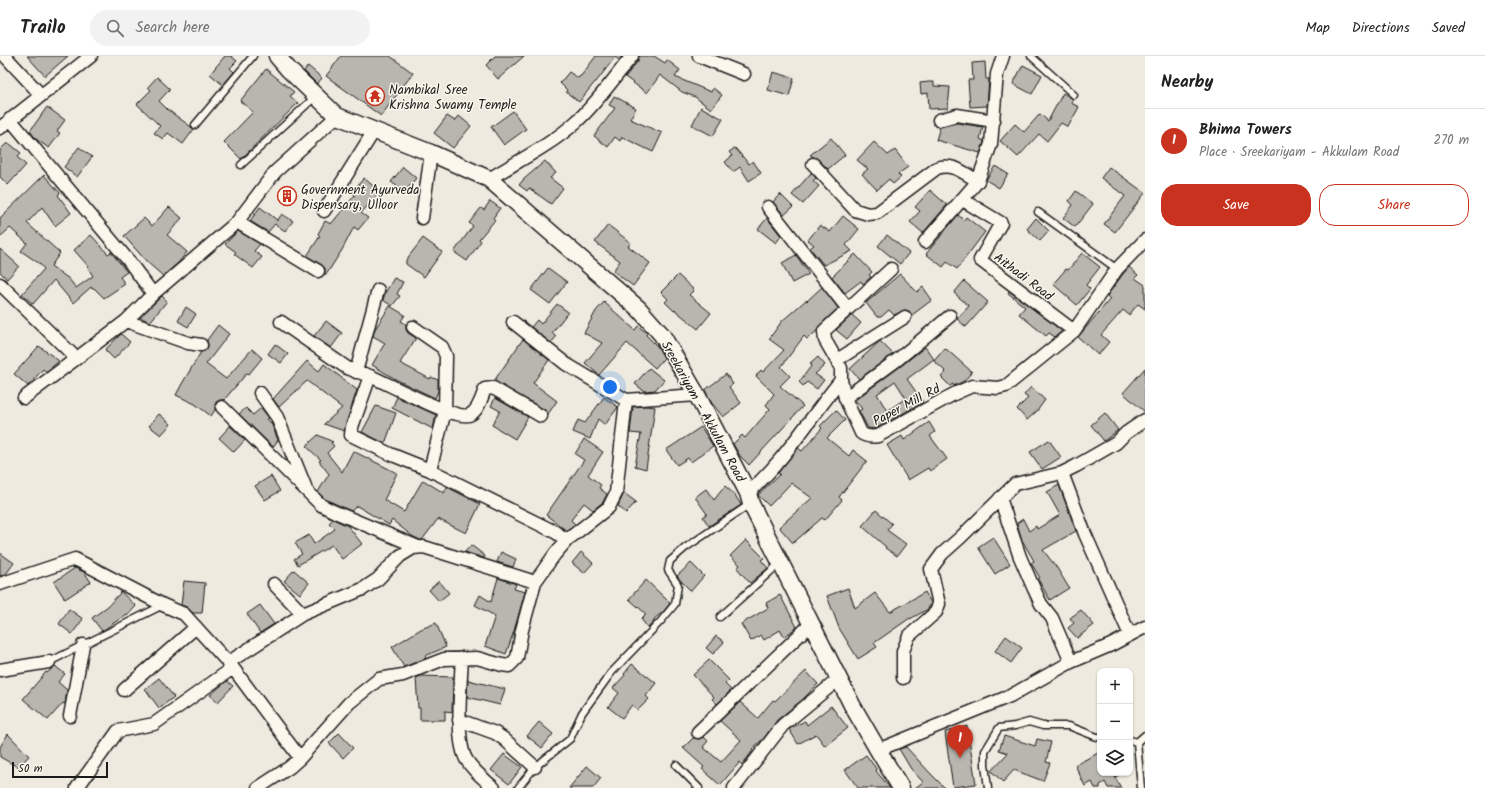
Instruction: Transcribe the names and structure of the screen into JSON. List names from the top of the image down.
{
  "streets": {
    "main road": ["Sreekariyam - Akkulam Road"],
    "street": ["Aithadi Road", "Paper Mill Rd"]
  },
  "crossings": [
    ["Aithadi Road", "Paper Mill Rd"]
  ],
  "places": {
    "temple": ["Nambikal Sree Krishna Swamy Temple"],
    "building": ["Government Ayurveda Dispensary, Ulloor"]
  },
  "scale_bar": "50 m",
  "page": {
    "header": "Trailo",
    "search": "Search here",
    "nav": ["Map", "Directions", "Saved"],
    "heading": "Nearby",
    "list": [
      {
        "mark": "1",
        "name": "Bhima Towers",
        "note": "Place · Sreekariyam - Akkulam Road",
        "value": "270 m"
      }
    ],
    "buttons": ["Save", "Share"],
    "map_buttons": ["+", "−"],
    "pins": "1",
    "scale": "50 m"
  }
}
